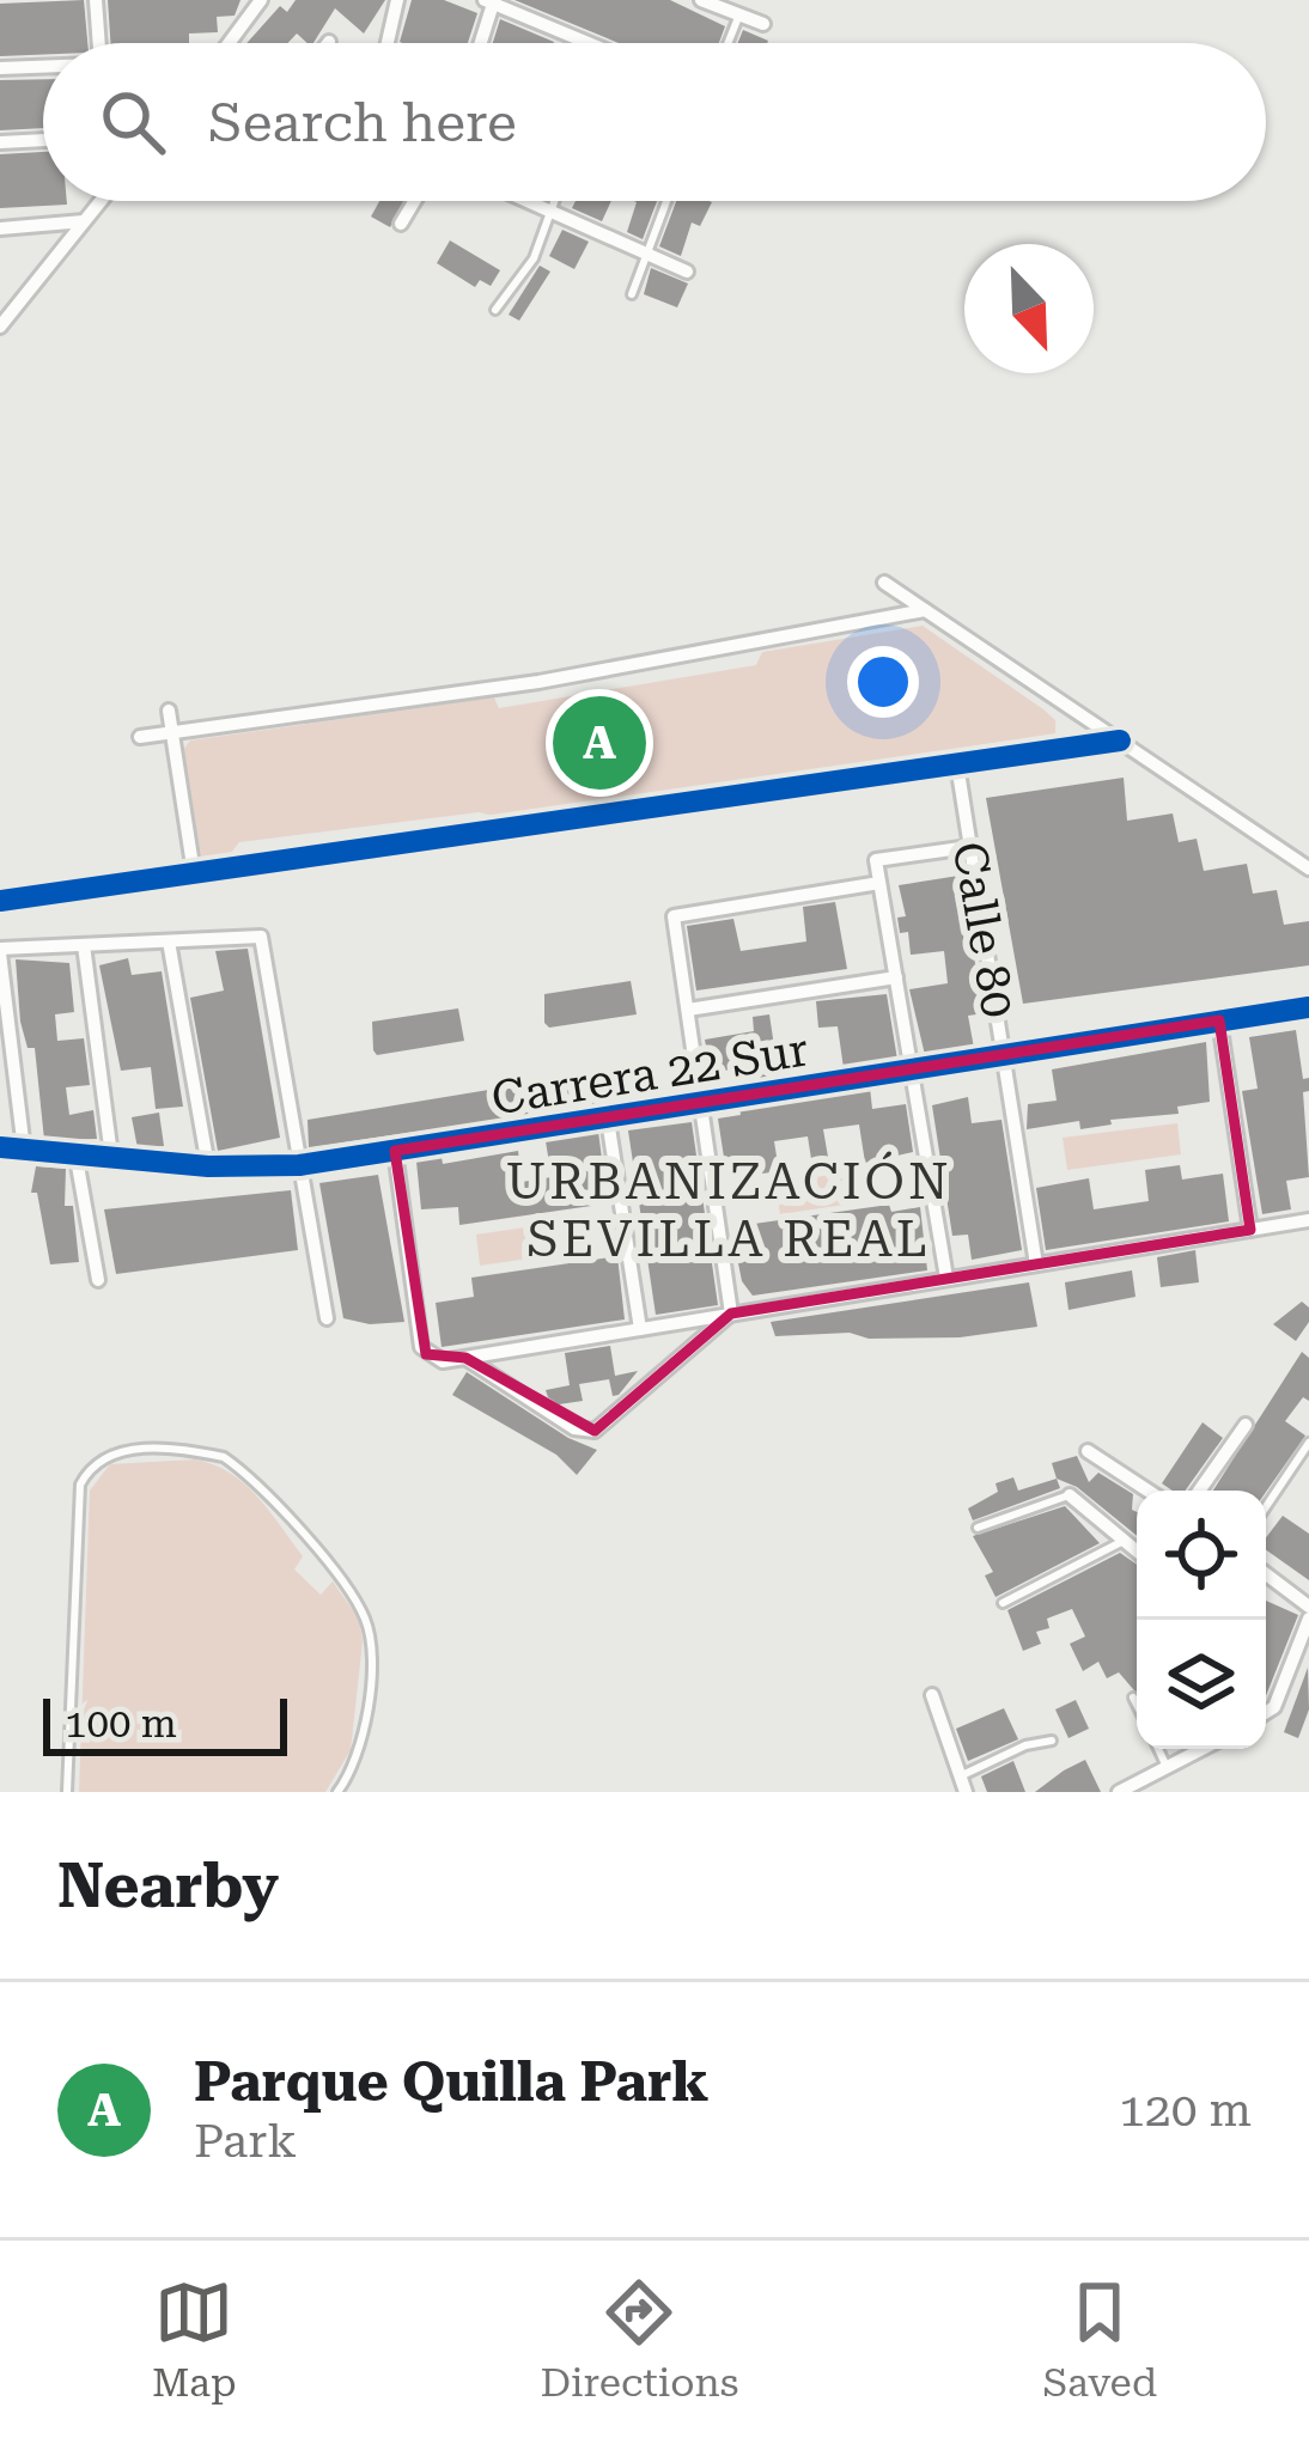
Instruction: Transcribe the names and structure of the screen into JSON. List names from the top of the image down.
{
  "streets": {
    "street": ["Calle 80", "Carrera 22 Sur"]
  },
  "crossings": [
    ["Calle 80", "Carrera 22 Sur"]
  ],
  "districts": ["URBANIZACIÓN SEVILLA REAL"],
  "scale_bar": "100 m",
  "north": "bottom right",
  "page": {
    "search": "Search here",
    "pins": "A",
    "scale": "100 m",
    "heading": "Nearby",
    "list": [
      {
        "mark": "A",
        "name": "Parque Quilla Park",
        "note": "Park",
        "value": "120 m"
      }
    ],
    "nav": ["Map", "Directions", "Saved"]
  }
}
